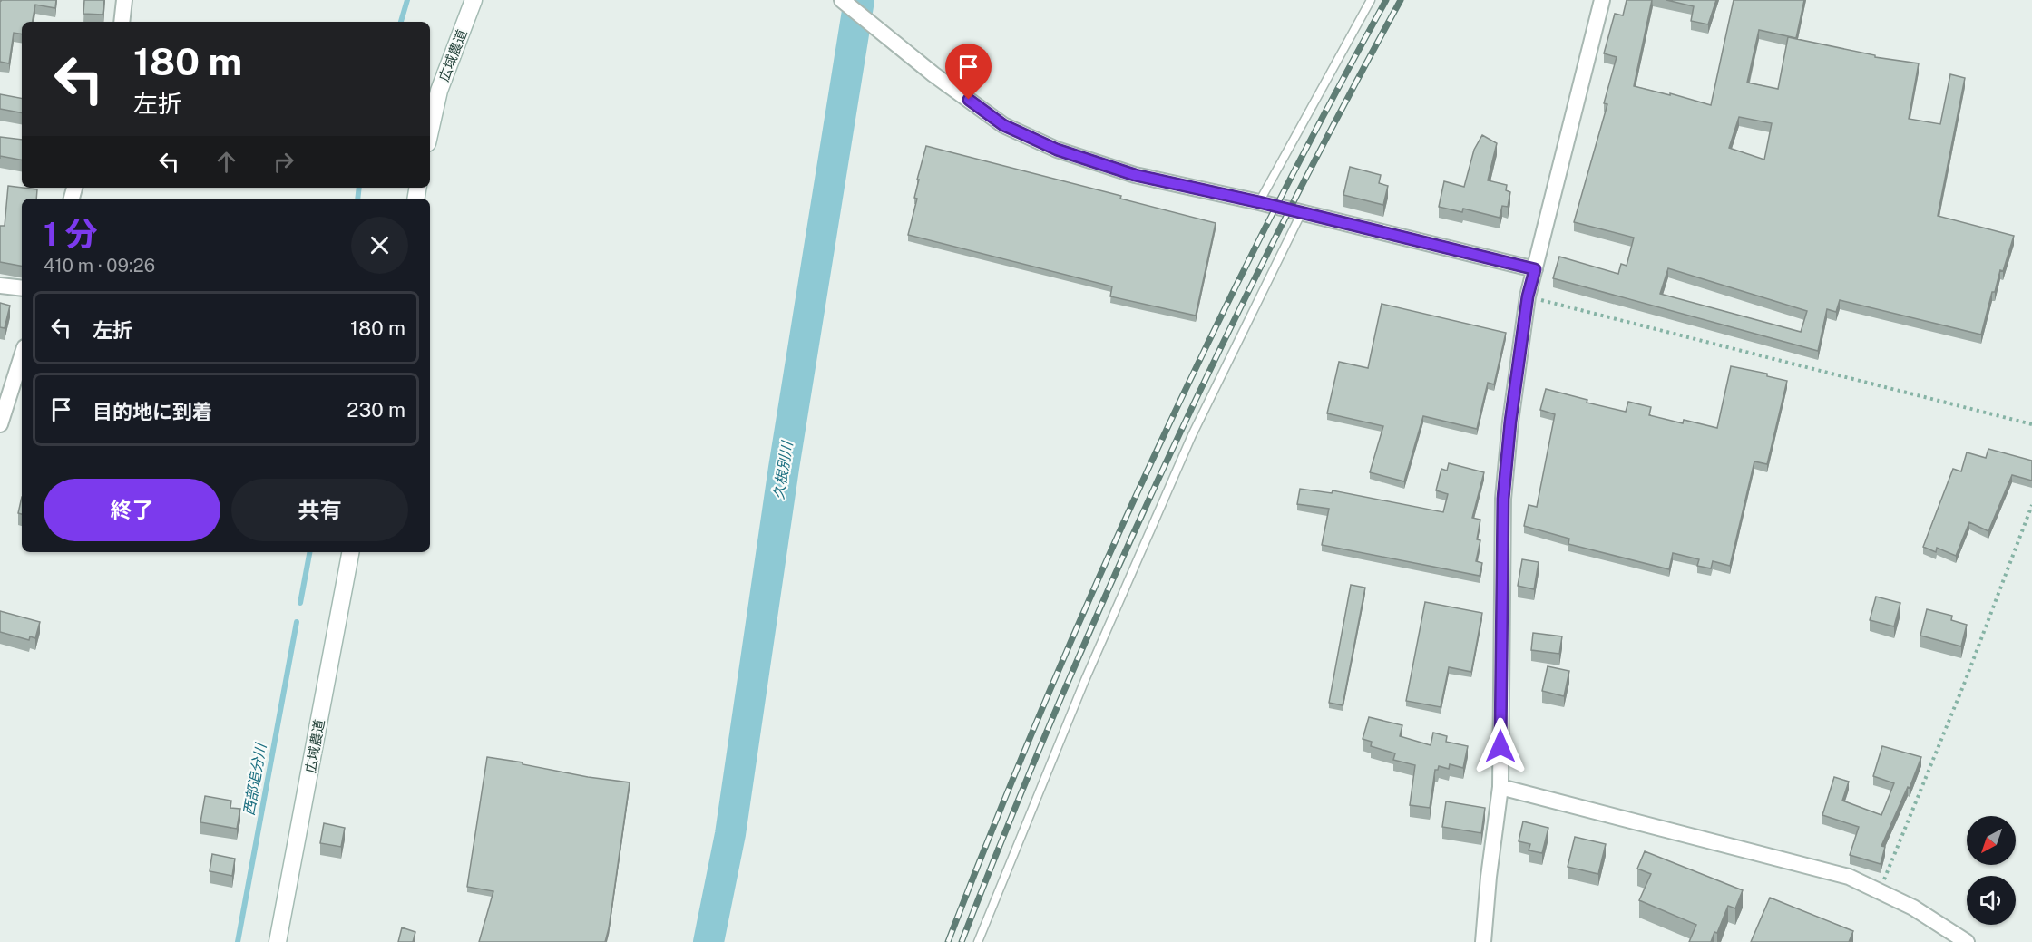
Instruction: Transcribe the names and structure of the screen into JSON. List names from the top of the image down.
{
  "streets": {
    "street": ["広域農道"]
  },
  "water": ["久根別川", "西部追分川"],
  "north": "bottom left",
  "page": {
    "turn": ["180 m", "左折"],
    "heading": ["1 分", "410 m · 09:26"],
    "list": [
      {
        "name": "左折",
        "value": "180 m"
      },
      {
        "name": "目的地に到着",
        "value": "230 m"
      }
    ],
    "buttons": ["終了", "共有"]
  }
}
